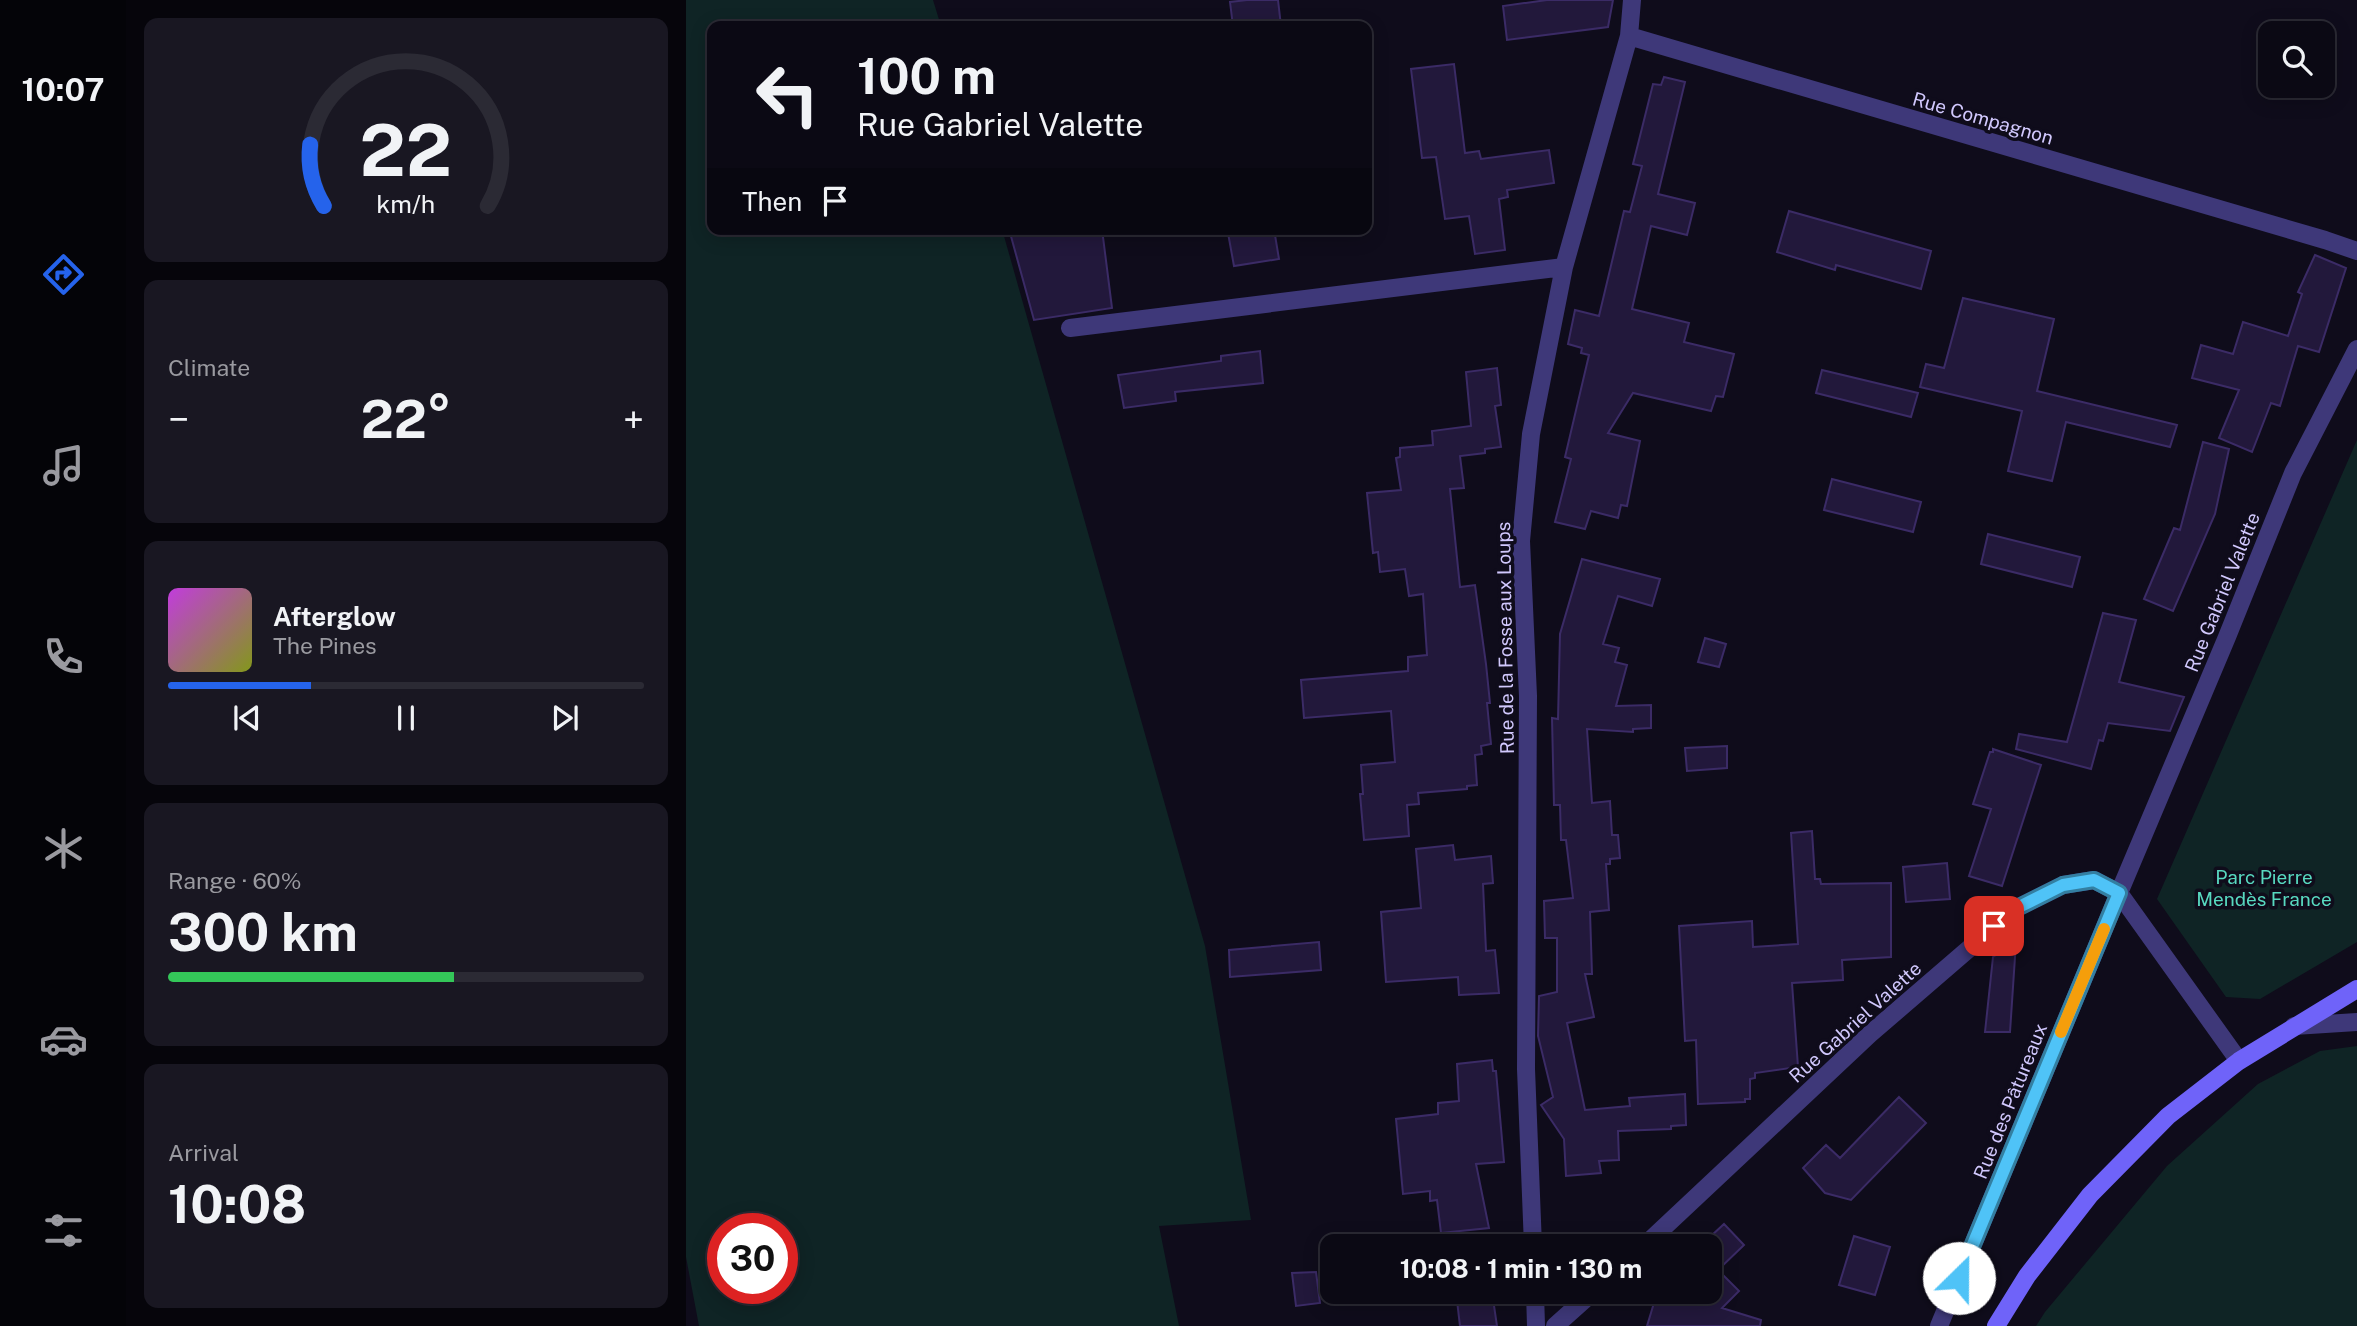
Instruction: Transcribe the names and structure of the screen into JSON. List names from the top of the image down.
{
  "streets": {
    "street": [
      "Rue Compagnon",
      "Rue Gabriel Valette",
      "Rue de la Fosse aux Loups",
      "Rue des Pâtureaux"
    ]
  },
  "crossings": [
    ["Rue Compagnon", "Rue de la Fosse aux Loups"],
    ["Rue Gabriel Valette", "Rue des Pâtureaux"]
  ],
  "parks": ["Parc Pierre Mendès France"],
  "page": {
    "tabs": "10:07",
    "turn": ["100 m", "Rue Gabriel Valette"],
    "then": "Then",
    "tile": [
      "Climate",
      ["Range · 60%", "300 km"],
      ["Arrival", "10:08"]
    ],
    "heat": ["−", "22°", "+"],
    "song": ["Afterglow", "The Pines"],
    "limit": "30",
    "trip": "10:08 · 1 min · 130 m",
    "gauge": ["22", "km/h"]
  }
}
